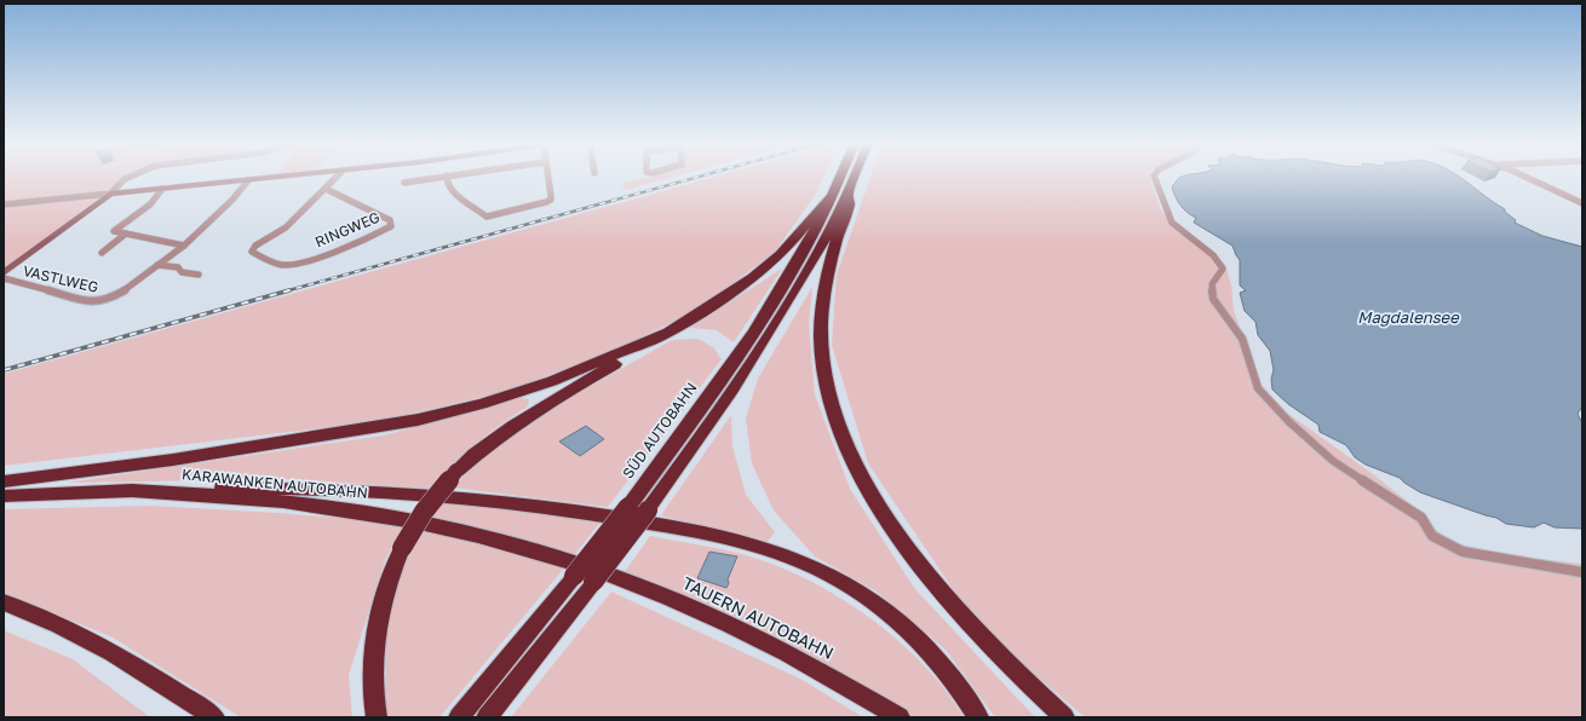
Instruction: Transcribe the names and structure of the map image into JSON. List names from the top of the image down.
{
  "streets": {
    "highway": ["SÜD AUTOBAHN", "KARAWANKEN AUTOBAHN", "TAUERN AUTOBAHN"],
    "street": ["RINGWEG", "VASTLWEG"]
  },
  "crossings": [
    ["SÜD AUTOBAHN", "KARAWANKEN AUTOBAHN"],
    ["SÜD AUTOBAHN", "TAUERN AUTOBAHN"],
    ["KARAWANKEN AUTOBAHN", "TAUERN AUTOBAHN"]
  ],
  "water": ["Magdalensee"]
}
